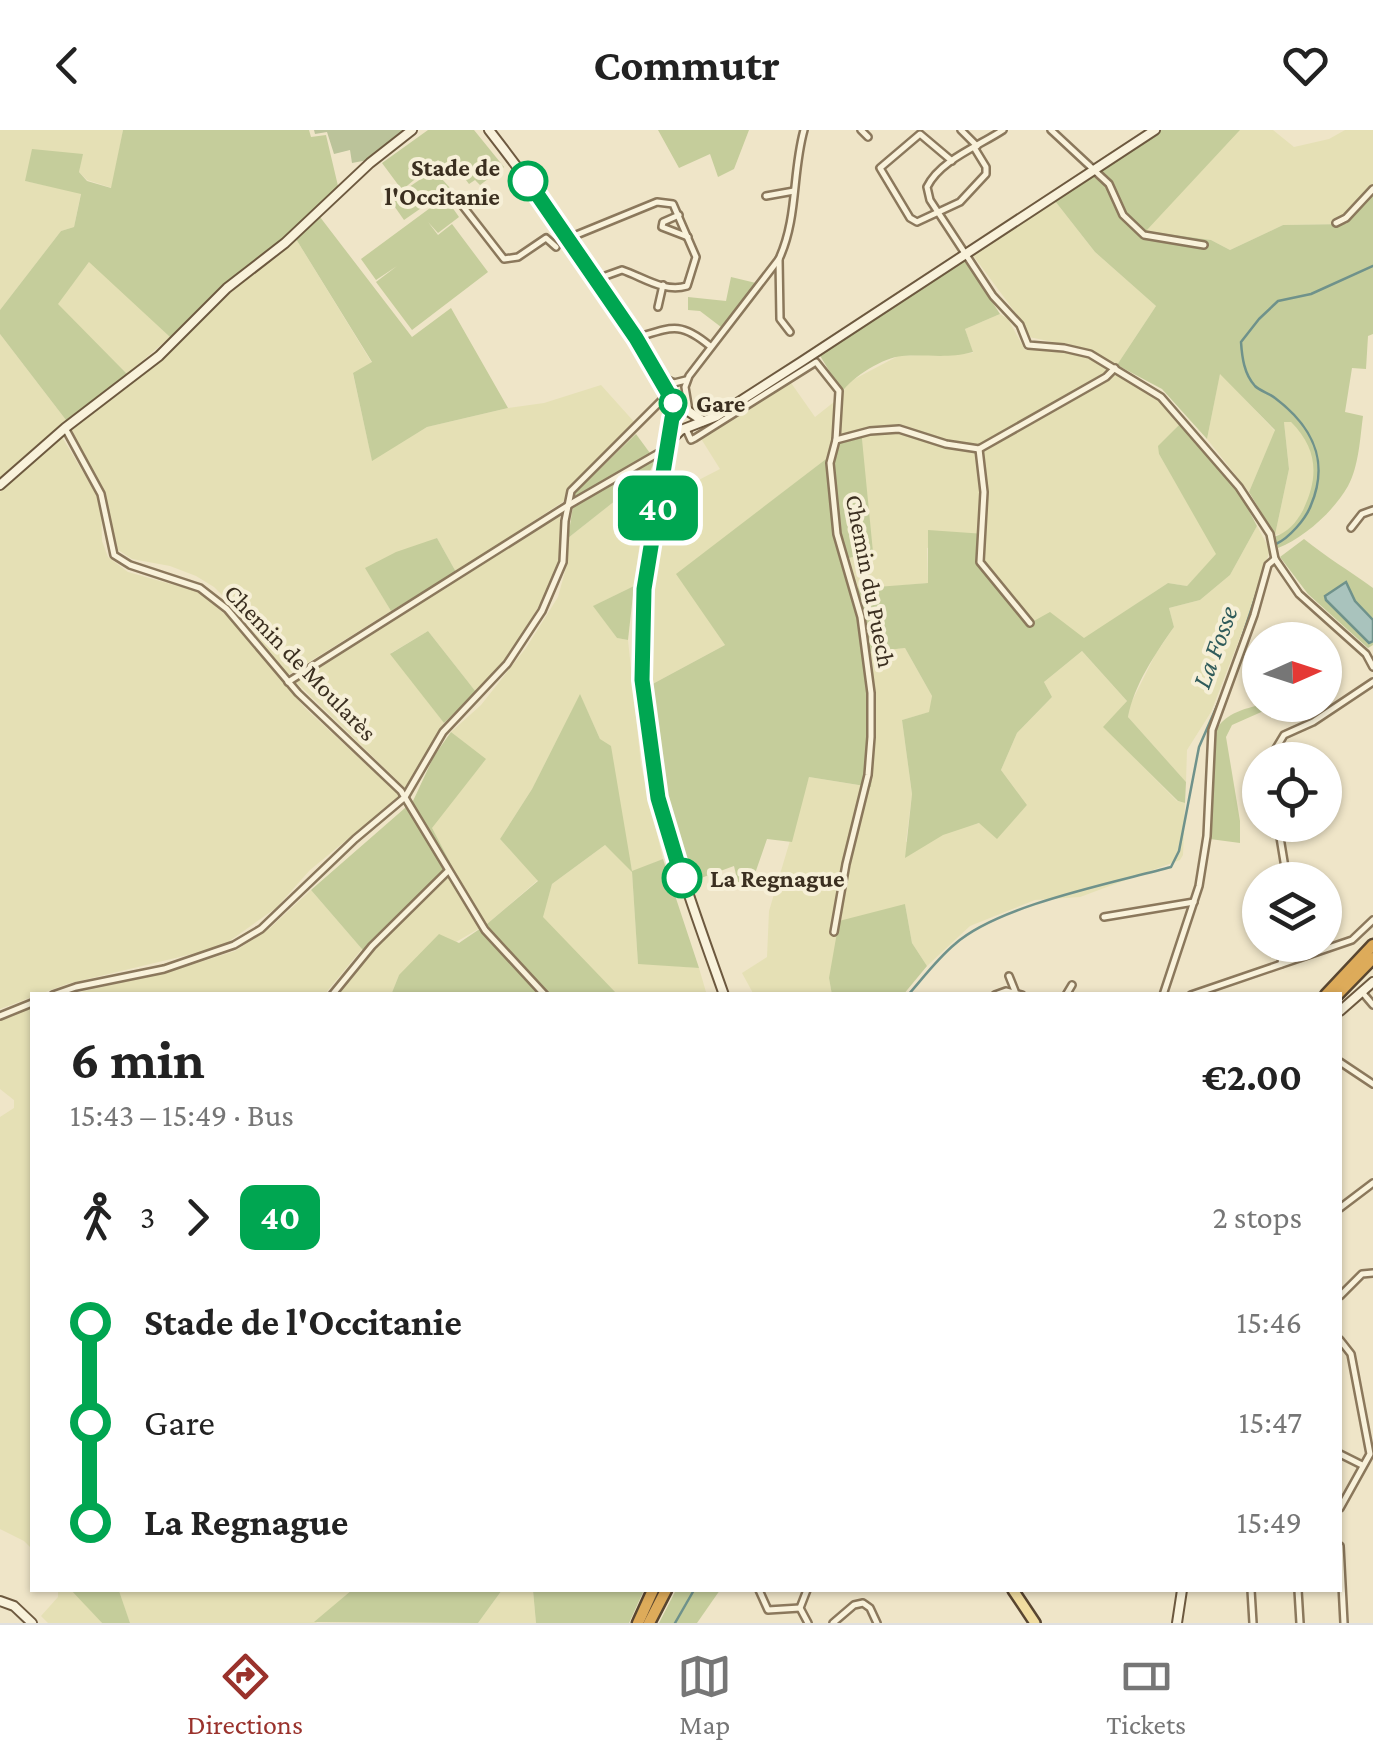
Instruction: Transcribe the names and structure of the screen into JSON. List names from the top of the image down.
{
  "streets": {
    "street": ["Chemin du Puech", "Chemin de Moularès"]
  },
  "water": ["La Fosse"],
  "places": ["Stade de l'Occitanie", "Gare", "La Regnague"],
  "lines": ["bus line 40"],
  "north": "right",
  "page": {
    "header": "Commutr",
    "on_map": "40",
    "heading": ["6 min", "15:43 – 15:49 · Bus", "€2.00"],
    "legs": ["3", "40", "2 stops"],
    "list": [
      {
        "name": "Stade de l'Occitanie",
        "value": "15:46"
      },
      {
        "name": "Gare",
        "value": "15:47"
      },
      {
        "name": "La Regnague",
        "value": "15:49"
      }
    ],
    "tabs": ["Directions", "Map", "Tickets"]
  }
}
